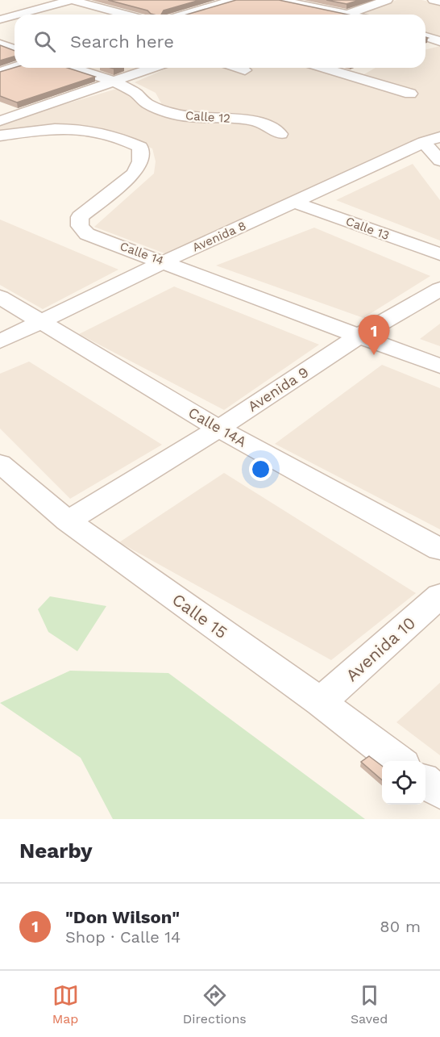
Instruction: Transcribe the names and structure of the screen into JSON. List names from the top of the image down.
{
  "streets": {
    "street": [
      "Calle 12",
      "Calle 13",
      "Avenida 8",
      "Calle 14",
      "Avenida 9",
      "Calle 14A",
      "Calle 15",
      "Avenida 10"
    ]
  },
  "crossings": [
    ["Calle 13", "Avenida 8"],
    ["Avenida 8", "Calle 14"],
    ["Avenida 8", "Calle 14A"],
    ["Calle 14", "Avenida 9"],
    ["Avenida 9", "Calle 14A"],
    ["Avenida 9", "Calle 15"],
    ["Calle 15", "Avenida 10"]
  ],
  "page": {
    "search": "Search here",
    "pins": "1",
    "heading": "Nearby",
    "list": [
      {
        "mark": "1",
        "name": "\"Don Wilson\"",
        "note": "Shop · Calle 14",
        "value": "80 m"
      }
    ],
    "nav": ["Map", "Directions", "Saved"]
  }
}
